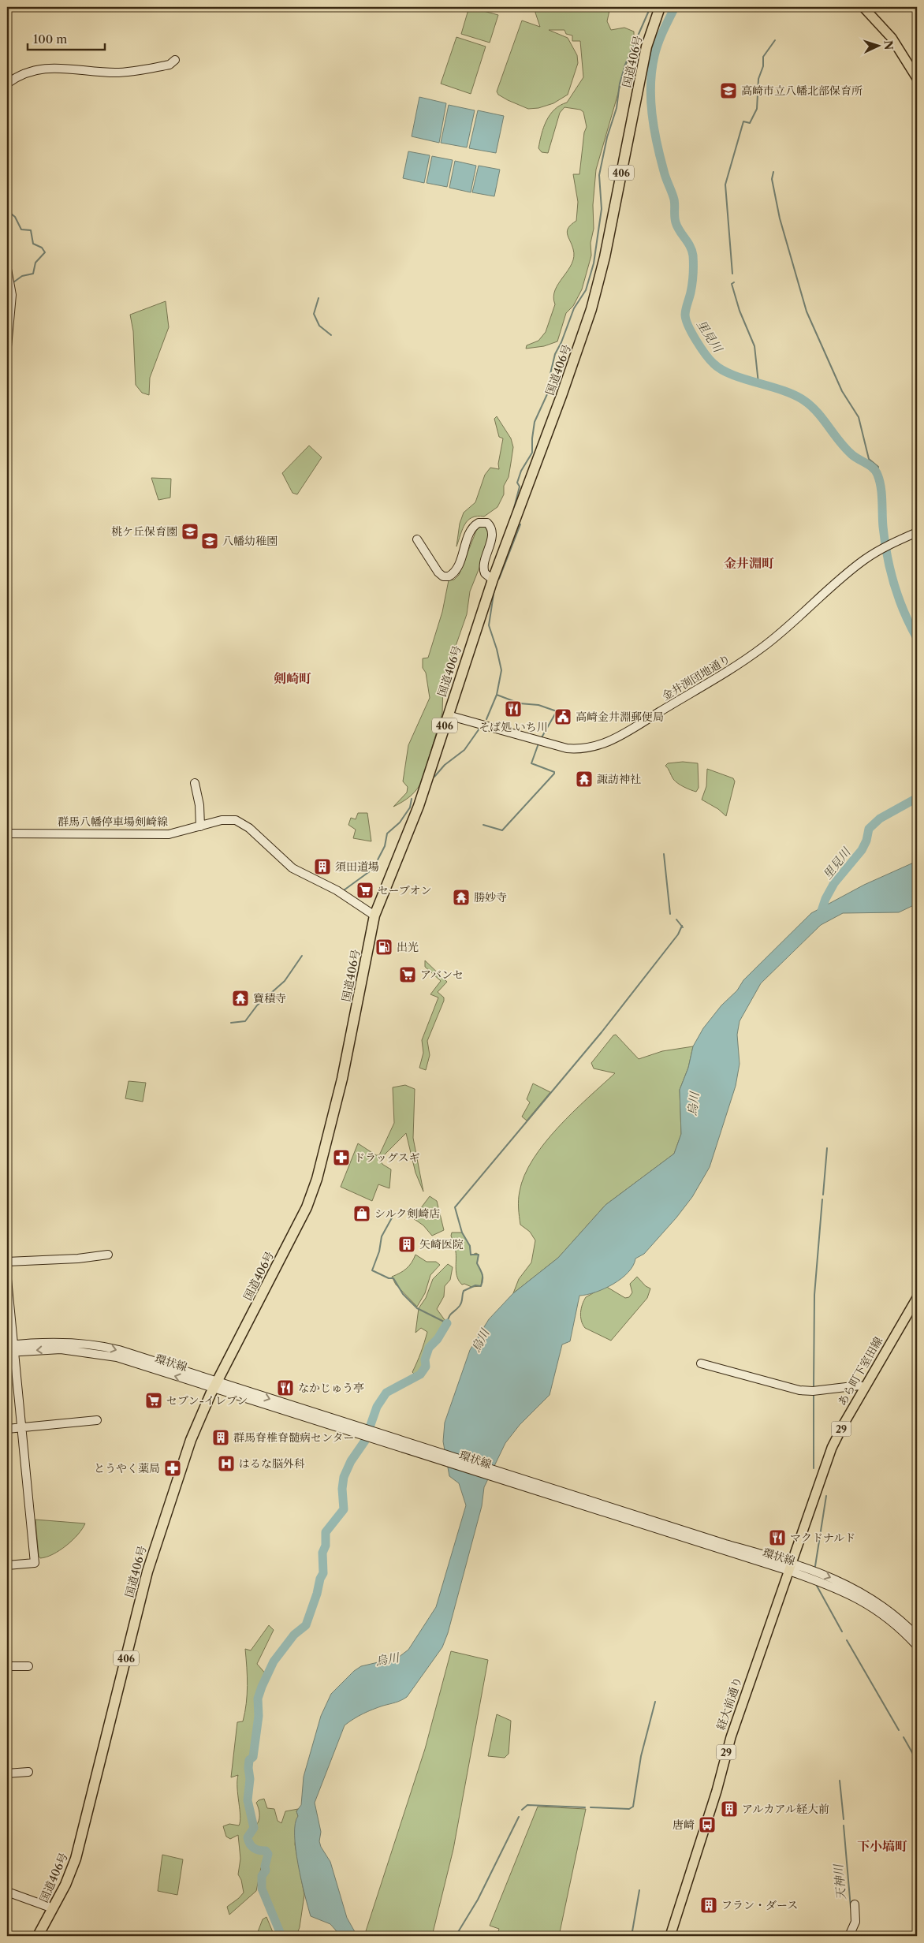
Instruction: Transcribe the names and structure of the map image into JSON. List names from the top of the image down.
{
  "streets": {
    "highway": ["国道406号", "406"],
    "main road": ["あら町下室田線", "29", "経大前通り"],
    "street": ["金井渕団地通り", "群馬八幡停車場剣崎線", "環状線"]
  },
  "crossings": [
    ["国道406号", "金井渕団地通り"],
    ["国道406号", "群馬八幡停車場剣崎線"],
    ["国道406号", "環状線"],
    ["環状線", "あら町下室田線"],
    ["環状線", "経大前通り"],
    ["あら町下室田線", "経大前通り"]
  ],
  "districts": ["金井淵町", "剣崎町", "下小塙町"],
  "water": ["里見川", "烏川", "天神川"],
  "places": {
    "school or university": ["高崎市立八幡北部保育所", "桃ケ丘保育園", "八幡幼稚園"],
    "restaurant": ["そば処 いち川", "なかじゅう亭", "マクドナルド"],
    "public building": ["高崎金井淵郵便局"],
    "temple": ["諏訪神社", "勝妙寺", "寶積寺"],
    "building": [
      "須田道場",
      "矢崎医院",
      "群馬脊椎脊髄病センター",
      "アルカアル経大前",
      "フラン・ダース"
    ],
    "supermarket": ["セーブオン", "アバンセ", "セブン-イレブン"],
    "fuel station": ["出光"],
    "pharmacy": ["ドラッグスギ", "とうやく薬局"],
    "shop": ["シルク剣崎店"],
    "hospital": ["はるな脳外科"],
    "bus stop": ["唐崎"]
  },
  "scale_bar": "100 m",
  "north": "right"
}
